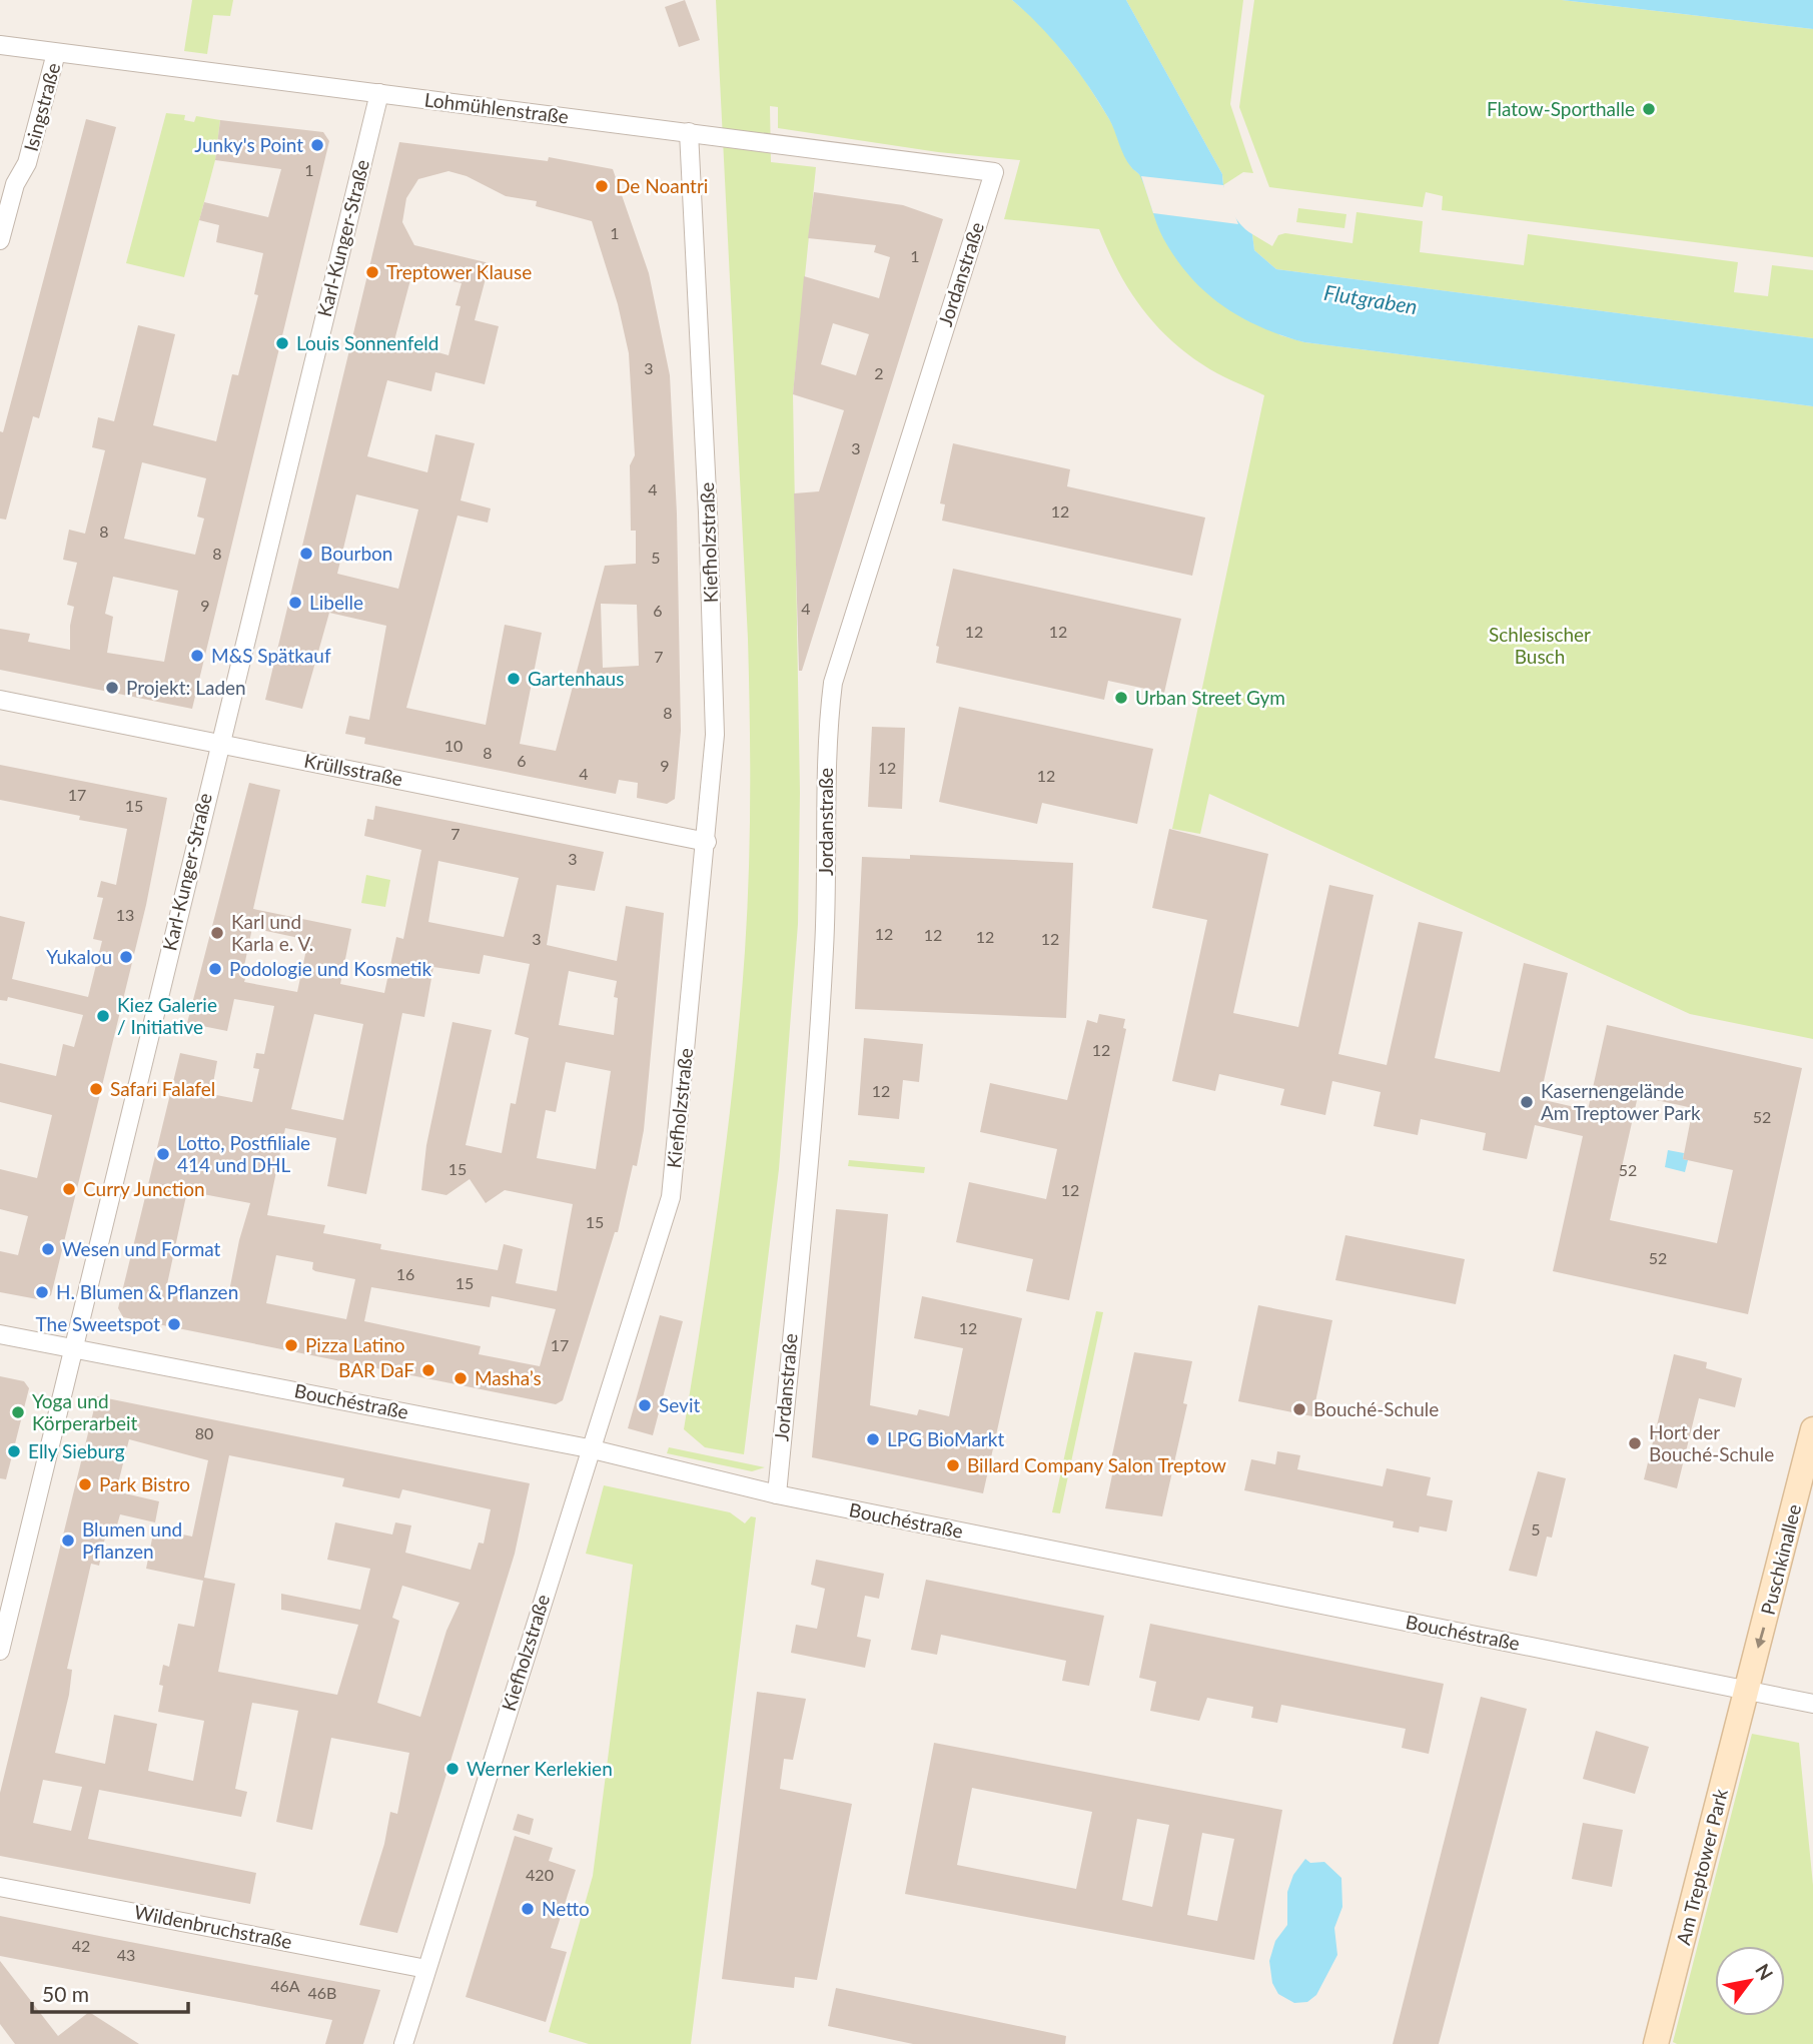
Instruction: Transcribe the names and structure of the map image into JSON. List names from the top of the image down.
{
  "streets": {
    "main road": ["Puschkinallee", "Am Treptower Park"],
    "street": [
      "Isingstraße",
      "Lohmühlenstraße",
      "Karl-Kunger-Straße",
      "Jordanstraße",
      "Kiefholzstraße",
      "Krüllsstraße",
      "Bouchéstraße",
      "Wildenbruchstraße"
    ]
  },
  "crossings": [
    ["Isingstraße", "Lohmühlenstraße"],
    ["Lohmühlenstraße", "Karl-Kunger-Straße"],
    ["Lohmühlenstraße", "Jordanstraße"],
    ["Lohmühlenstraße", "Kiefholzstraße"],
    ["Karl-Kunger-Straße", "Krüllsstraße"],
    ["Karl-Kunger-Straße", "Bouchéstraße"],
    ["Jordanstraße", "Bouchéstraße"],
    ["Kiefholzstraße", "Krüllsstraße"],
    ["Kiefholzstraße", "Bouchéstraße"],
    ["Kiefholzstraße", "Wildenbruchstraße"],
    ["Bouchéstraße", "Puschkinallee"],
    ["Bouchéstraße", "Am Treptower Park"],
    ["Puschkinallee", "Am Treptower Park"]
  ],
  "one_way": ["Puschkinallee"],
  "water": ["Flutgraben"],
  "parks": ["Schlesischer Busch"],
  "places": [
    "Flatow-Sporthalle",
    "Junky's Point",
    "De Noantri",
    "Treptower Klause",
    "Louis Sonnenfeld",
    "Bourbon",
    "Libelle",
    "M&S Spätkauf",
    "Gartenhaus",
    "Projekt: Laden",
    "Urban Street Gym",
    "Karl und Karla e. V.",
    "Yukalou",
    "Podologie und Kosmetik",
    "Kiez Galerie / Initiative",
    "Safari Falafel",
    "Kasernengelände Am Treptower Park",
    "Lotto, Postfiliale 414 und DHL",
    "Curry Junction",
    "Wesen und Format",
    "H. Blumen & Pflanzen",
    "The Sweetspot",
    "Pizza Latino",
    "BAR DaF",
    "Masha’s",
    "Sevit",
    "Bouché-Schule",
    "Yoga und Körperarbeit",
    "LPG BioMarkt",
    "Hort der Bouché-Schule",
    "Elly Sieburg",
    "Billard Company Salon Treptow",
    "Park Bistro",
    "Blumen und Pflanzen",
    "Werner Kerlekien",
    "Netto"
  ],
  "house_numbers": [
    "1",
    "1",
    "1",
    "3",
    "2",
    "3",
    "4",
    "12",
    "8",
    "8",
    "5",
    "9",
    "4",
    "6",
    "12",
    "12",
    "7",
    "8",
    "10",
    "8",
    "6",
    "9",
    "12",
    "4",
    "12",
    "17",
    "15",
    "7",
    "3",
    "13",
    "12",
    "12",
    "12",
    "3",
    "12",
    "12",
    "12",
    "52",
    "15",
    "52",
    "12",
    "15",
    "52",
    "16",
    "15",
    "12",
    "17",
    "80",
    "5",
    "420",
    "42",
    "43",
    "46A",
    "46B"
  ],
  "scale_bar": "50 m",
  "north": "top right"
}
